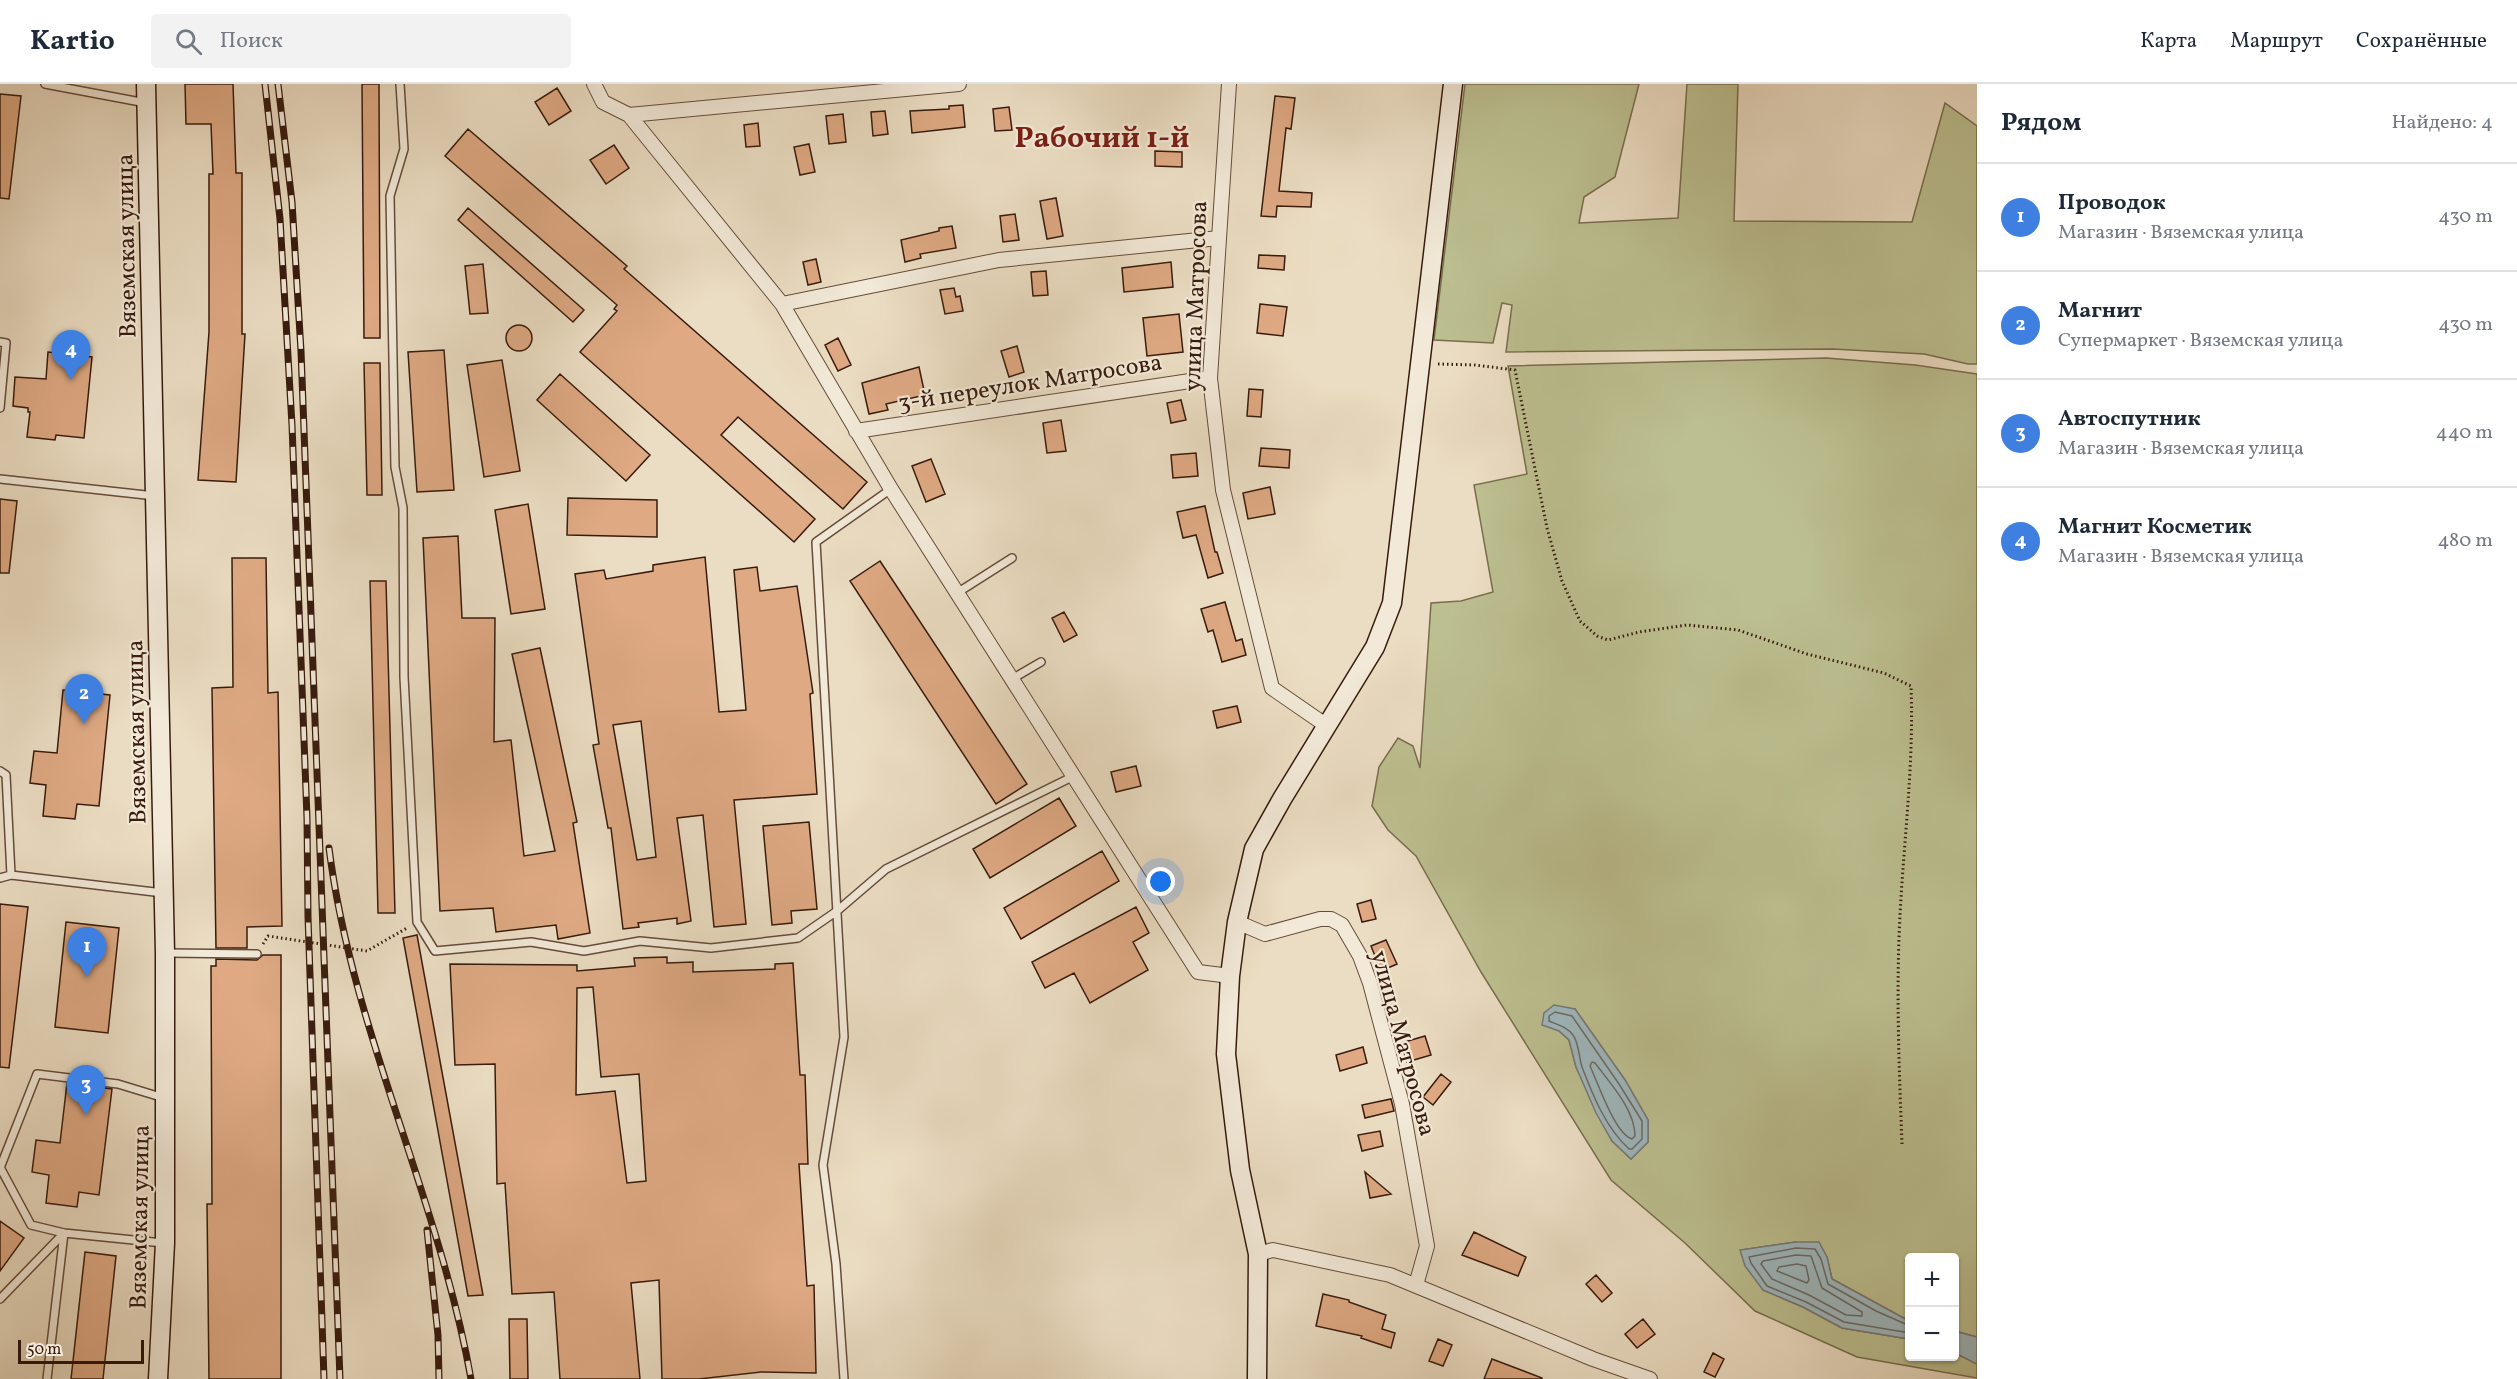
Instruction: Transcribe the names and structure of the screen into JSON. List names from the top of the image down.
{
  "streets": {
    "main road": ["Вяземская улица"],
    "street": ["улица Матросова", "3-й переулок Матросова"]
  },
  "crossings": [
    ["улица Матросова", "3-й переулок Матросова"]
  ],
  "districts": ["Рабочий 1‑й"],
  "scale_bar": "50 m",
  "page": {
    "header": "Kartio",
    "search": "Поиск",
    "nav": ["Карта", "Маршрут", "Сохранённые"],
    "heading": ["Рядом", "Найдено: 4"],
    "list": [
      {
        "mark": "1",
        "name": "Проводок",
        "note": "Магазин · Вяземская улица",
        "value": "430 m"
      },
      {
        "mark": "2",
        "name": "Магнит",
        "note": "Супермаркет · Вяземская улица",
        "value": "430 m"
      },
      {
        "mark": "3",
        "name": "Автоспутник",
        "note": "Магазин · Вяземская улица",
        "value": "440 m"
      },
      {
        "mark": "4",
        "name": "Магнит Косметик",
        "note": "Магазин · Вяземская улица",
        "value": "480 m"
      }
    ],
    "pins": [
      "4",
      "2",
      "1",
      "3"
    ],
    "map_buttons": ["+", "−"],
    "scale": "50 m"
  }
}
